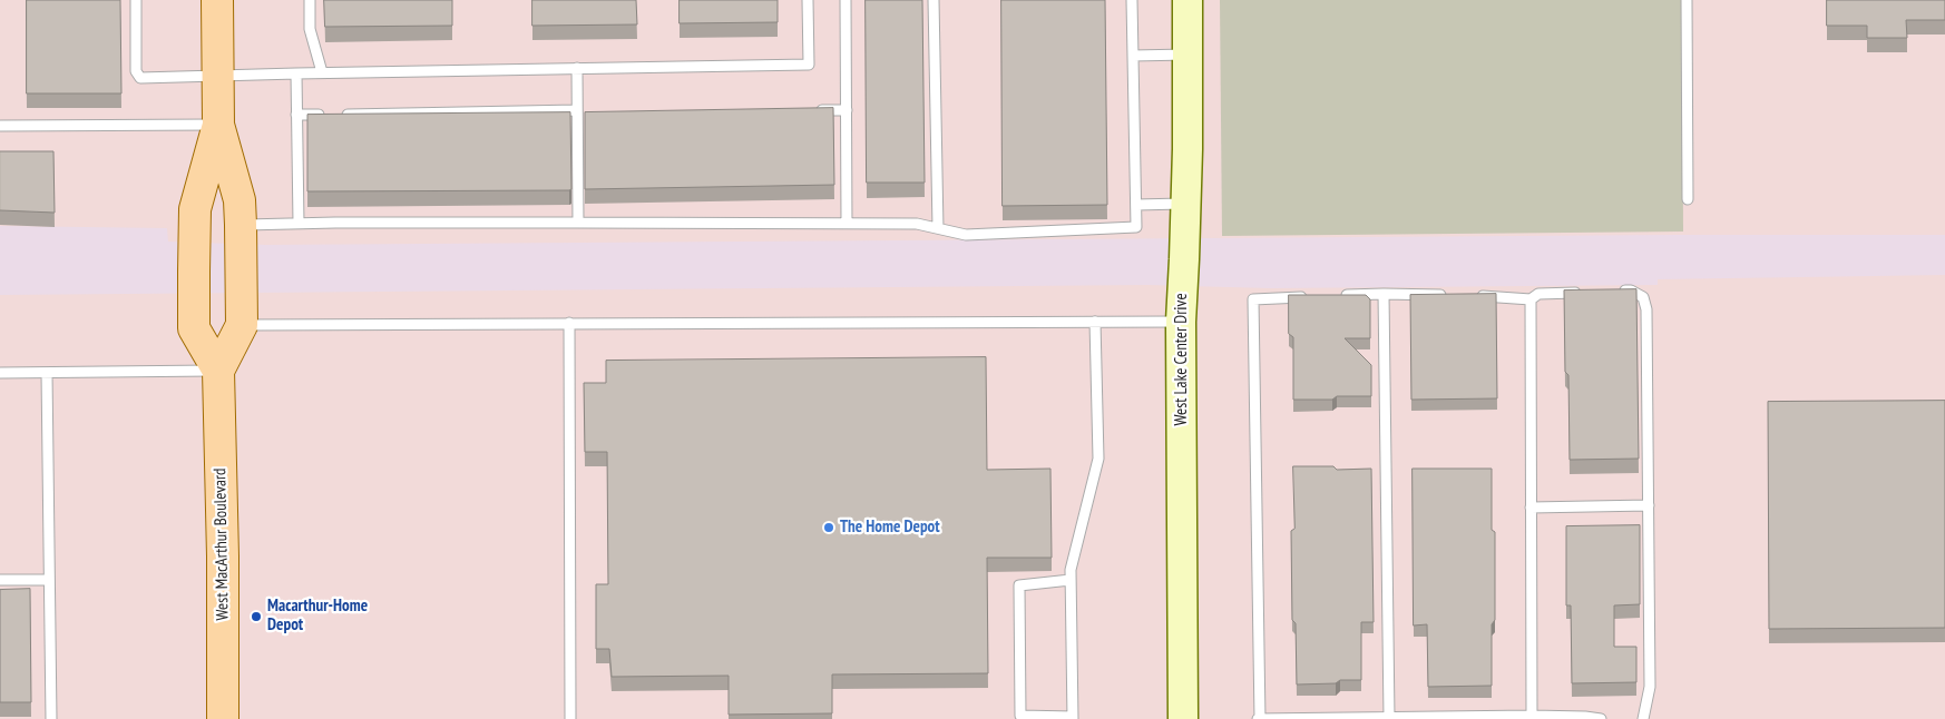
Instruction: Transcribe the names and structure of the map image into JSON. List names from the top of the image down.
{
  "streets": {
    "main road": ["West MacArthur Boulevard"],
    "street": ["West Lake Center Drive"]
  },
  "places": ["The Home Depot", "Macarthur-Home Depot"]
}
